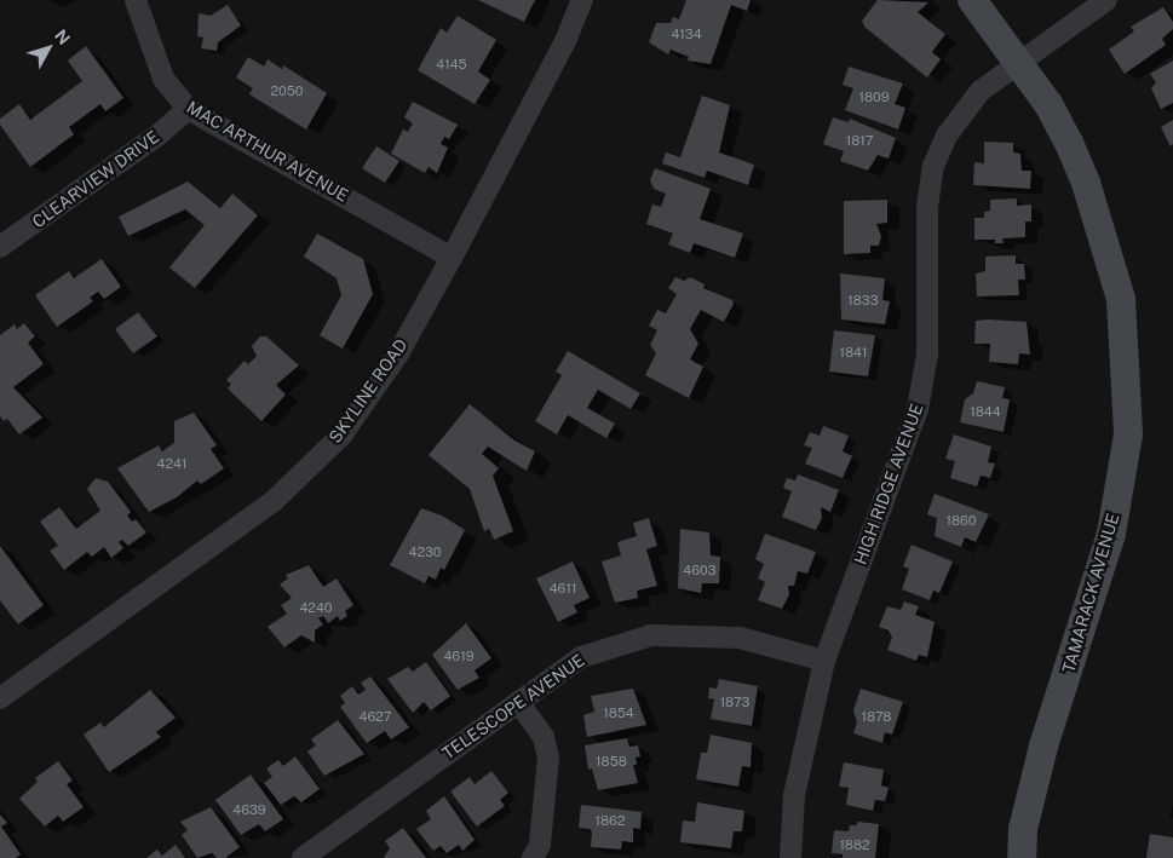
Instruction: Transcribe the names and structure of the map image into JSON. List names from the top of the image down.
{
  "streets": {
    "main road": ["TAMARACK AVENUE"],
    "street": [
      "MAC ARTHUR AVENUE",
      "CLEARVIEW DRIVE",
      "SKYLINE ROAD",
      "HIGH RIDGE AVENUE",
      "TELESCOPE AVENUE"
    ]
  },
  "crossings": [
    ["MAC ARTHUR AVENUE", "CLEARVIEW DRIVE"],
    ["MAC ARTHUR AVENUE", "SKYLINE ROAD"],
    ["HIGH RIDGE AVENUE", "TAMARACK AVENUE"],
    ["HIGH RIDGE AVENUE", "TELESCOPE AVENUE"]
  ],
  "house_numbers": [
    "4134",
    "4145",
    "2050",
    "1809",
    "1817",
    "1833",
    "1841",
    "1844",
    "4241",
    "1860",
    "4230",
    "4603",
    "4611",
    "4240",
    "4619",
    "1873",
    "1854",
    "4627",
    "1878",
    "1858",
    "4639",
    "1862",
    "1882"
  ],
  "north": "top right"
}
